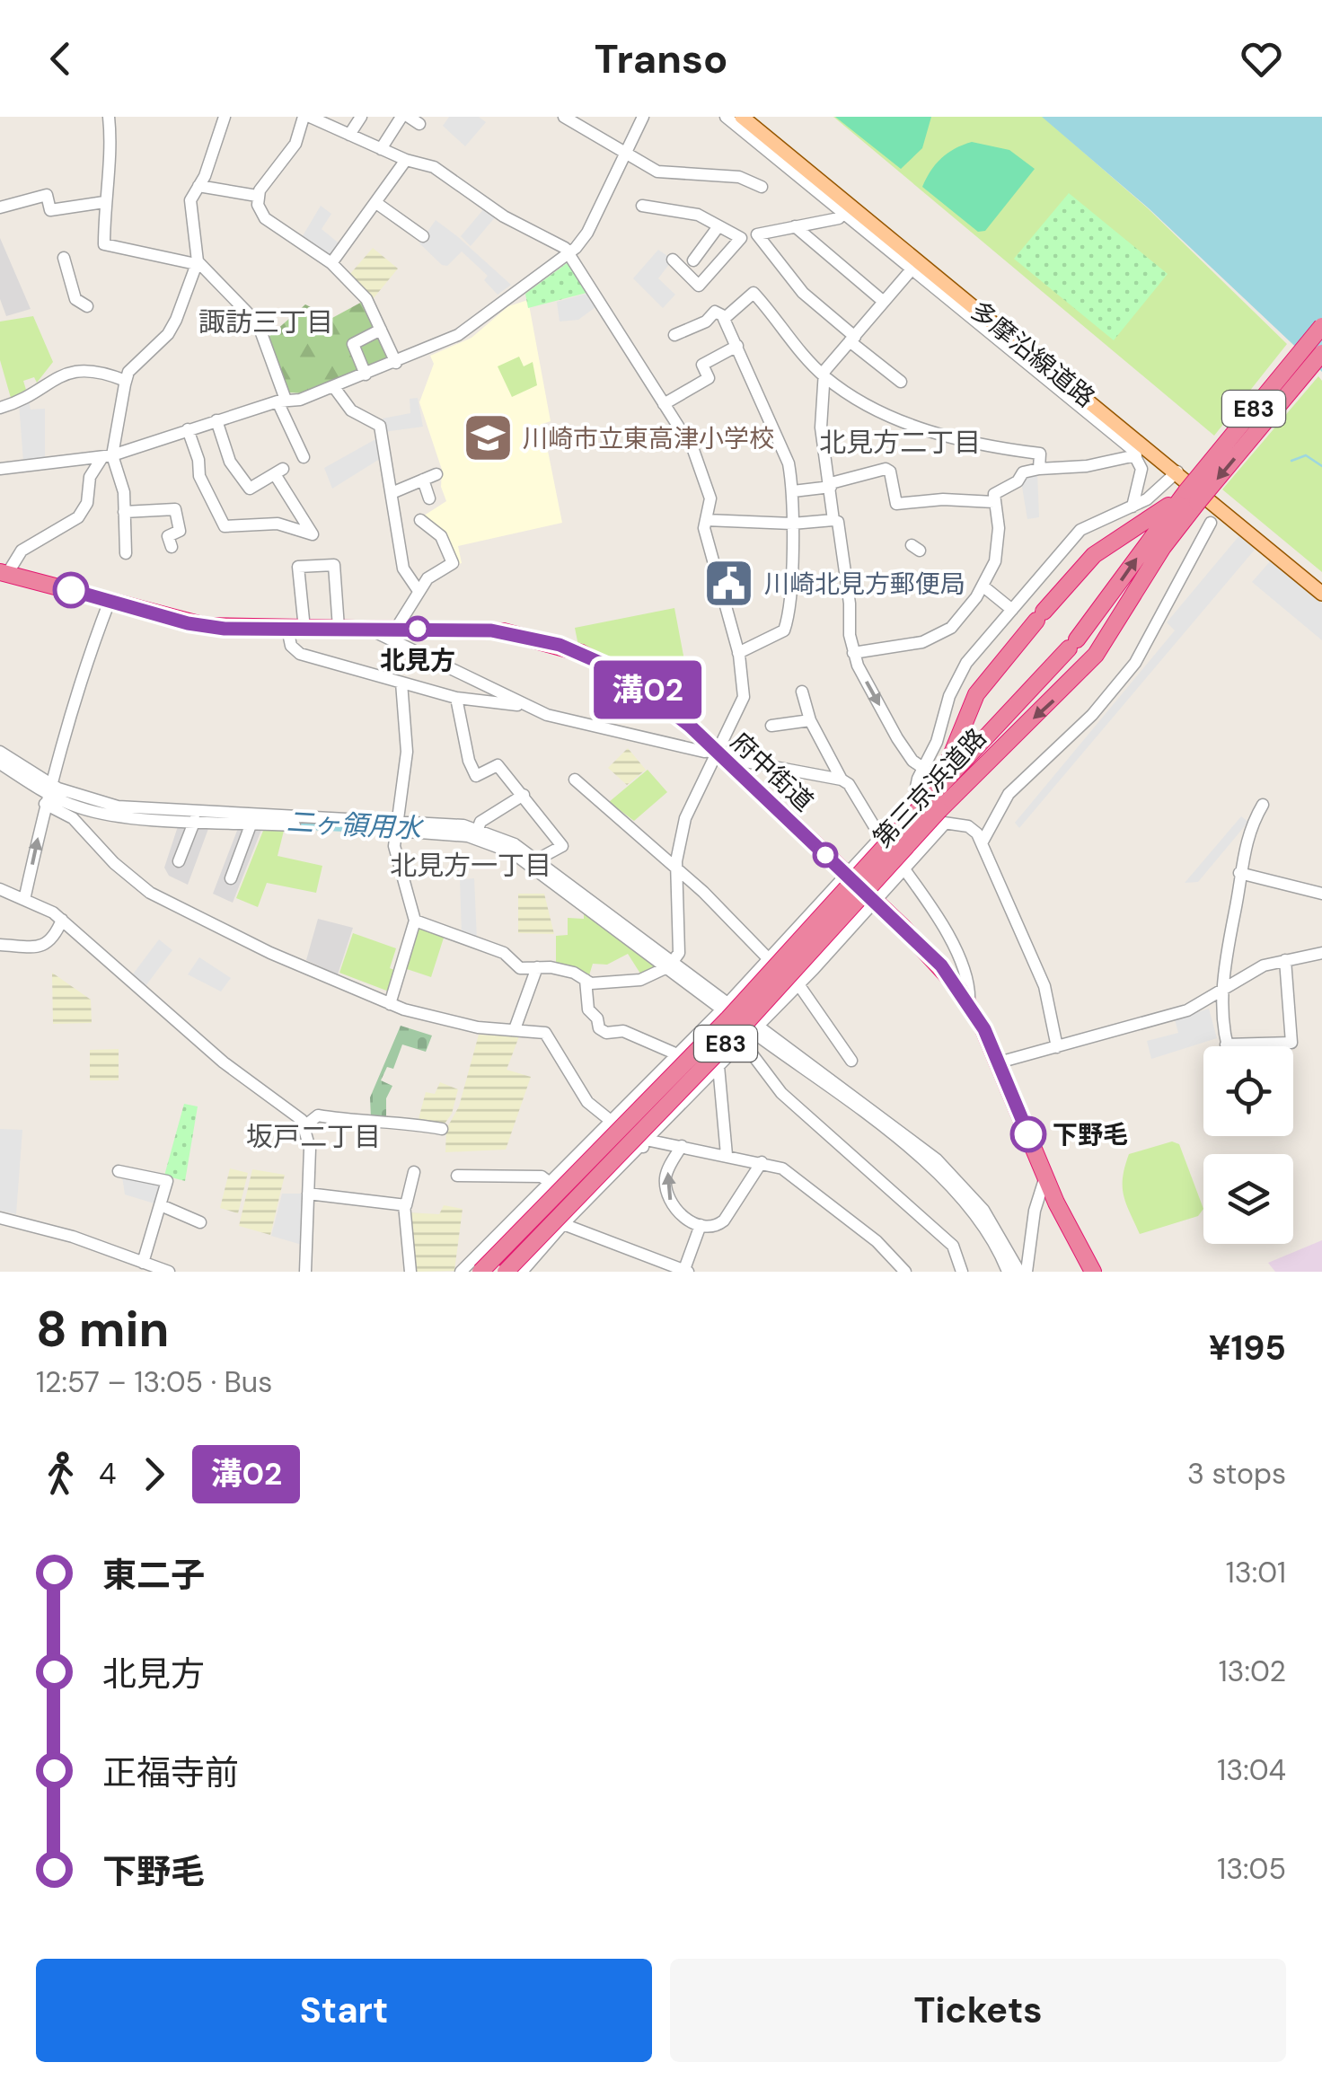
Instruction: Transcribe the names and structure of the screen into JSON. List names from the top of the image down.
{
  "streets": {
    "highway": ["E83", "府中街道", "第三京浜道路"],
    "main road": ["多摩沿線道路"]
  },
  "districts": [
    "諏訪三丁目",
    "北見方二丁目",
    "北見方一丁目",
    "坂戸二丁目"
  ],
  "water": ["二ヶ領用水"],
  "places": {
    "school or university": ["川崎市立東高津小学校"],
    "public building": ["川崎北見方郵便局"],
    "other": ["北見方", "下野毛"]
  },
  "lines": ["bus line 溝02"],
  "page": {
    "header": "Transo",
    "on_map": "溝02",
    "heading": ["8 min", "12:57 – 13:05 · Bus", "¥195"],
    "legs": ["4", "溝02", "3 stops"],
    "list": [
      {
        "name": "東二子",
        "value": "13:01"
      },
      {
        "name": "北見方",
        "value": "13:02"
      },
      {
        "name": "正福寺前",
        "value": "13:04"
      },
      {
        "name": "下野毛",
        "value": "13:05"
      }
    ],
    "buttons": ["Start", "Tickets"]
  }
}
